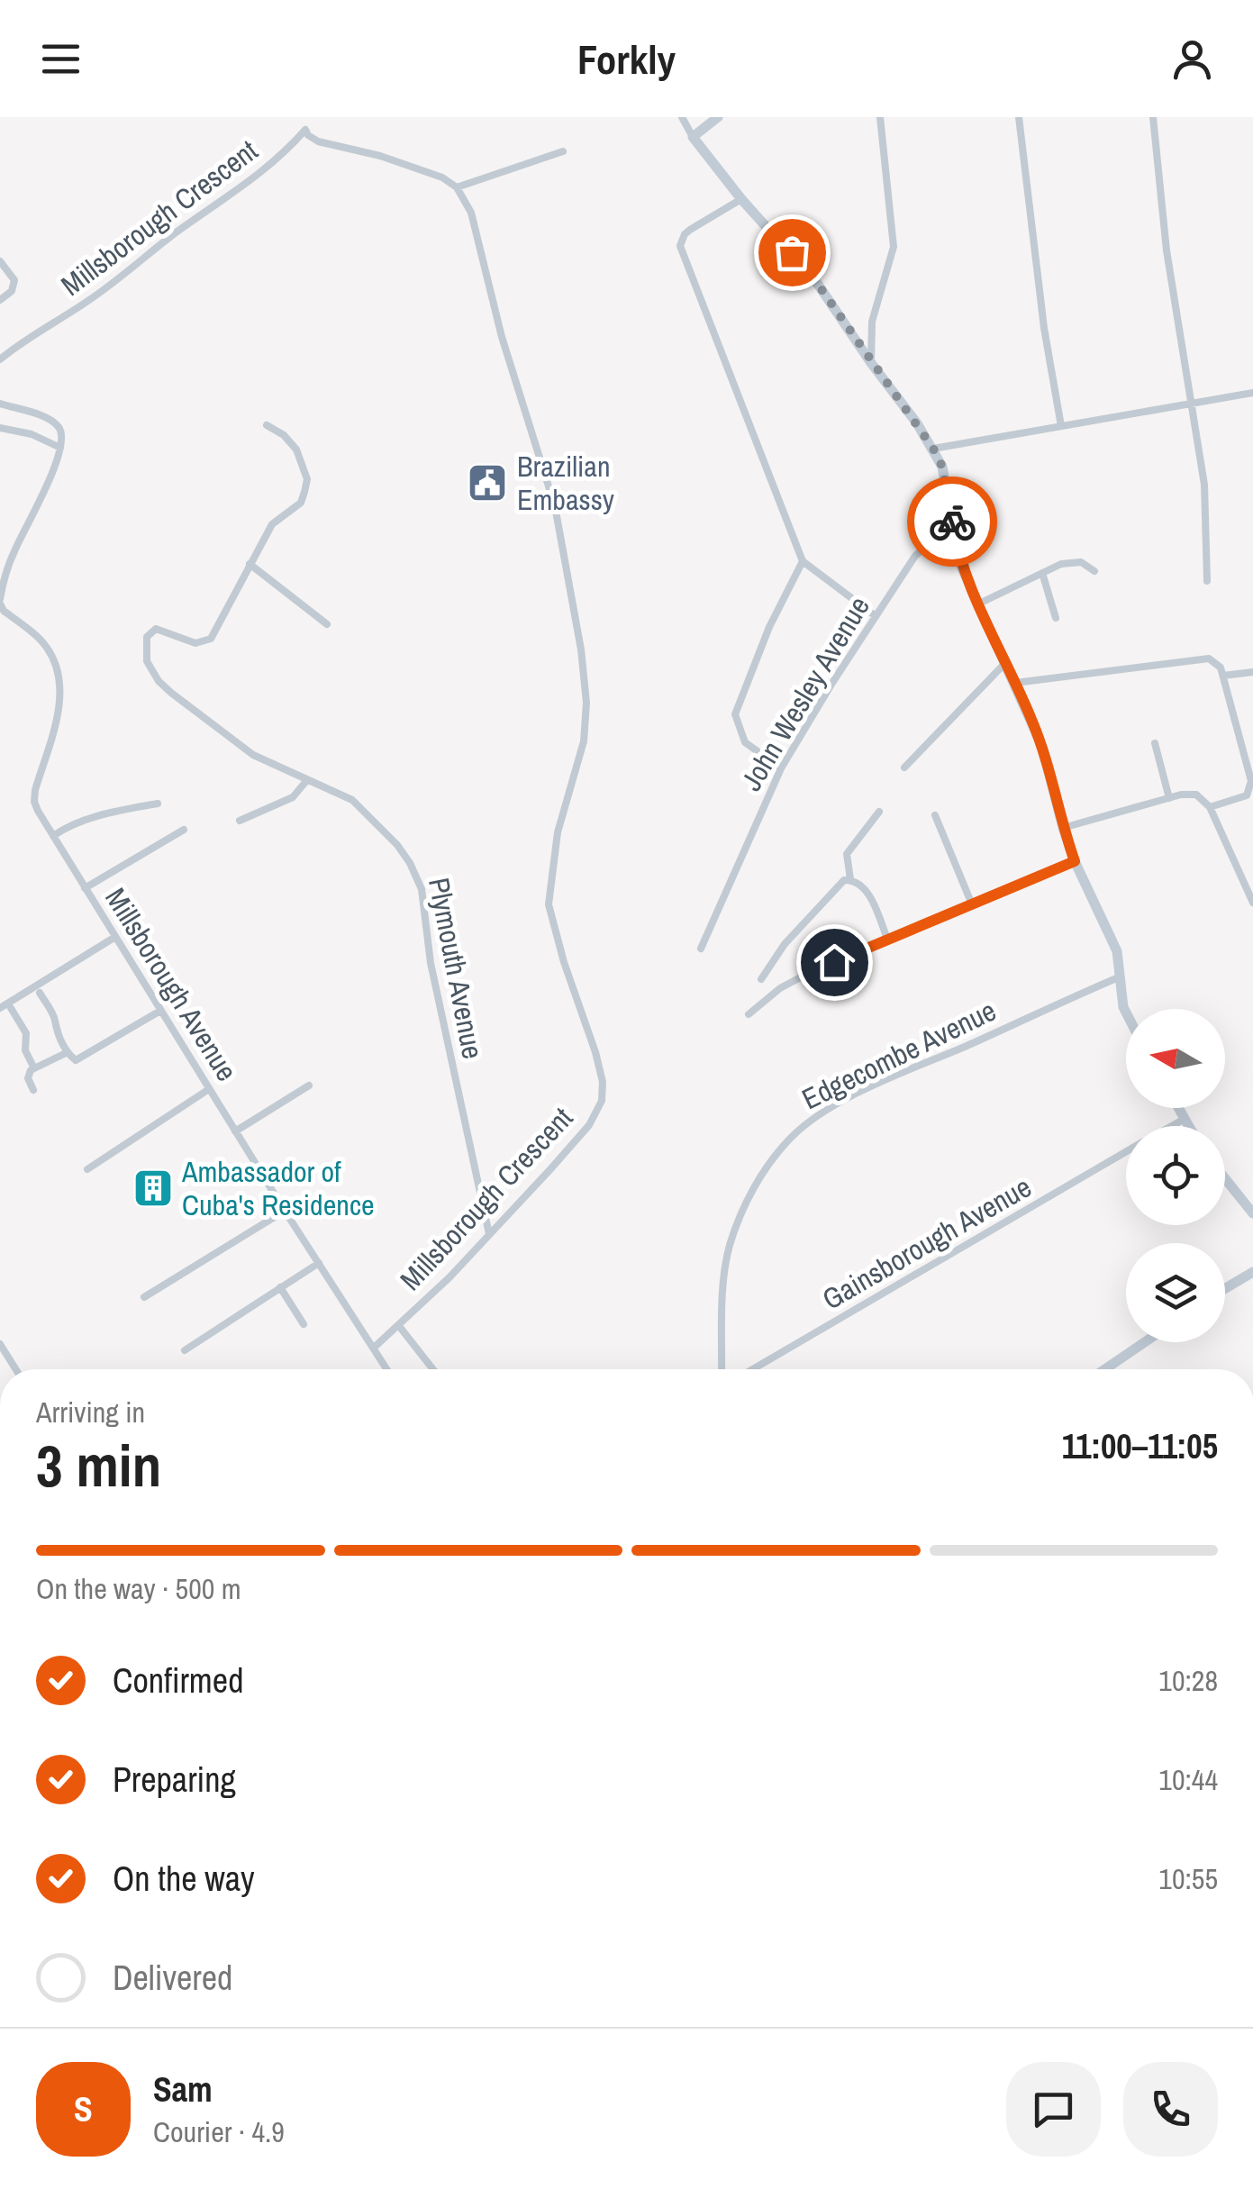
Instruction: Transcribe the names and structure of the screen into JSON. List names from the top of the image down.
{
  "streets": {
    "street": [
      "Millsborough Crescent",
      "John Wesley Avenue",
      "Plymouth Avenue",
      "Millsborough Avenue",
      "Edgecombe Avenue",
      "Gainsborough Avenue"
    ]
  },
  "crossings": [
    ["Millsborough Crescent", "Plymouth Avenue"],
    ["Millsborough Crescent", "Millsborough Avenue"]
  ],
  "places": {
    "public building": ["Brazilian Embassy"],
    "building": ["Ambassador of Cuba's Residence"]
  },
  "north": "left",
  "page": {
    "header": "Forkly",
    "heading": ["3 min", "Arriving in", "11:00–11:05"],
    "panel": ["Sam", "Courier · 4.9"],
    "bar": "On the way · 500 m",
    "list": [
      ["Confirmed", "10:28"],
      ["Preparing", "10:44"],
      ["On the way", "10:55"],
      "Delivered"
    ],
    "round": "S"
  }
}
